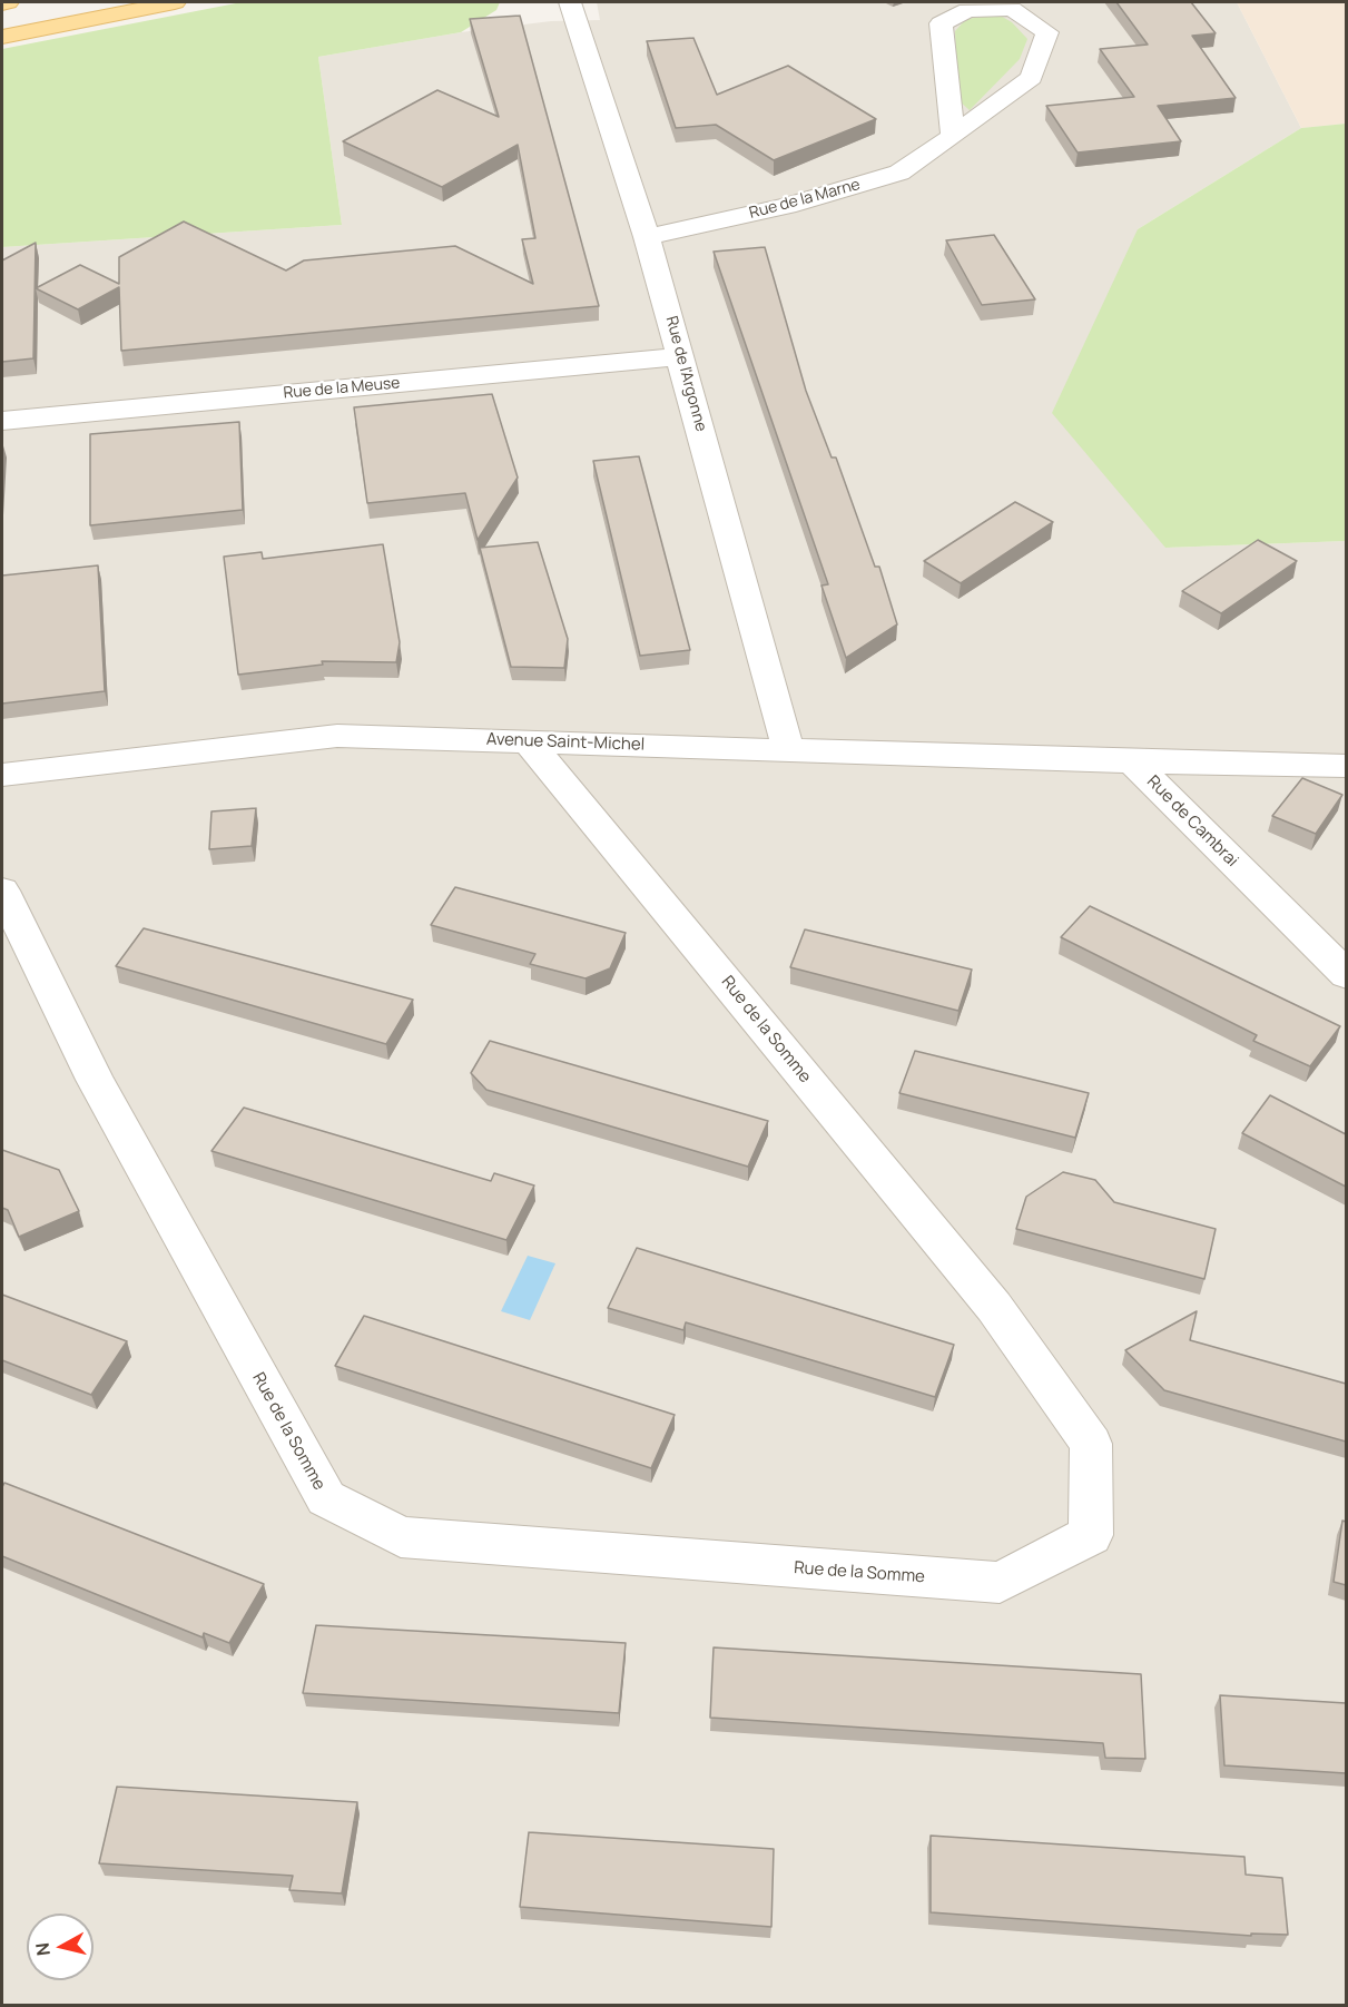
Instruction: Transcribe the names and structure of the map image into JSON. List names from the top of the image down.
{
  "streets": {
    "street": [
      "Rue de la Marne",
      "Rue de l'Argonne",
      "Rue de la Meuse",
      "Avenue Saint-Michel",
      "Rue de Cambrai",
      "Rue de la Somme"
    ]
  },
  "crossings": [
    ["Rue de la Marne", "Rue de l'Argonne"],
    ["Rue de l'Argonne", "Rue de la Meuse"],
    ["Rue de l'Argonne", "Avenue Saint-Michel"],
    ["Avenue Saint-Michel", "Rue de Cambrai"],
    ["Avenue Saint-Michel", "Rue de la Somme"]
  ],
  "north": "left"
}
